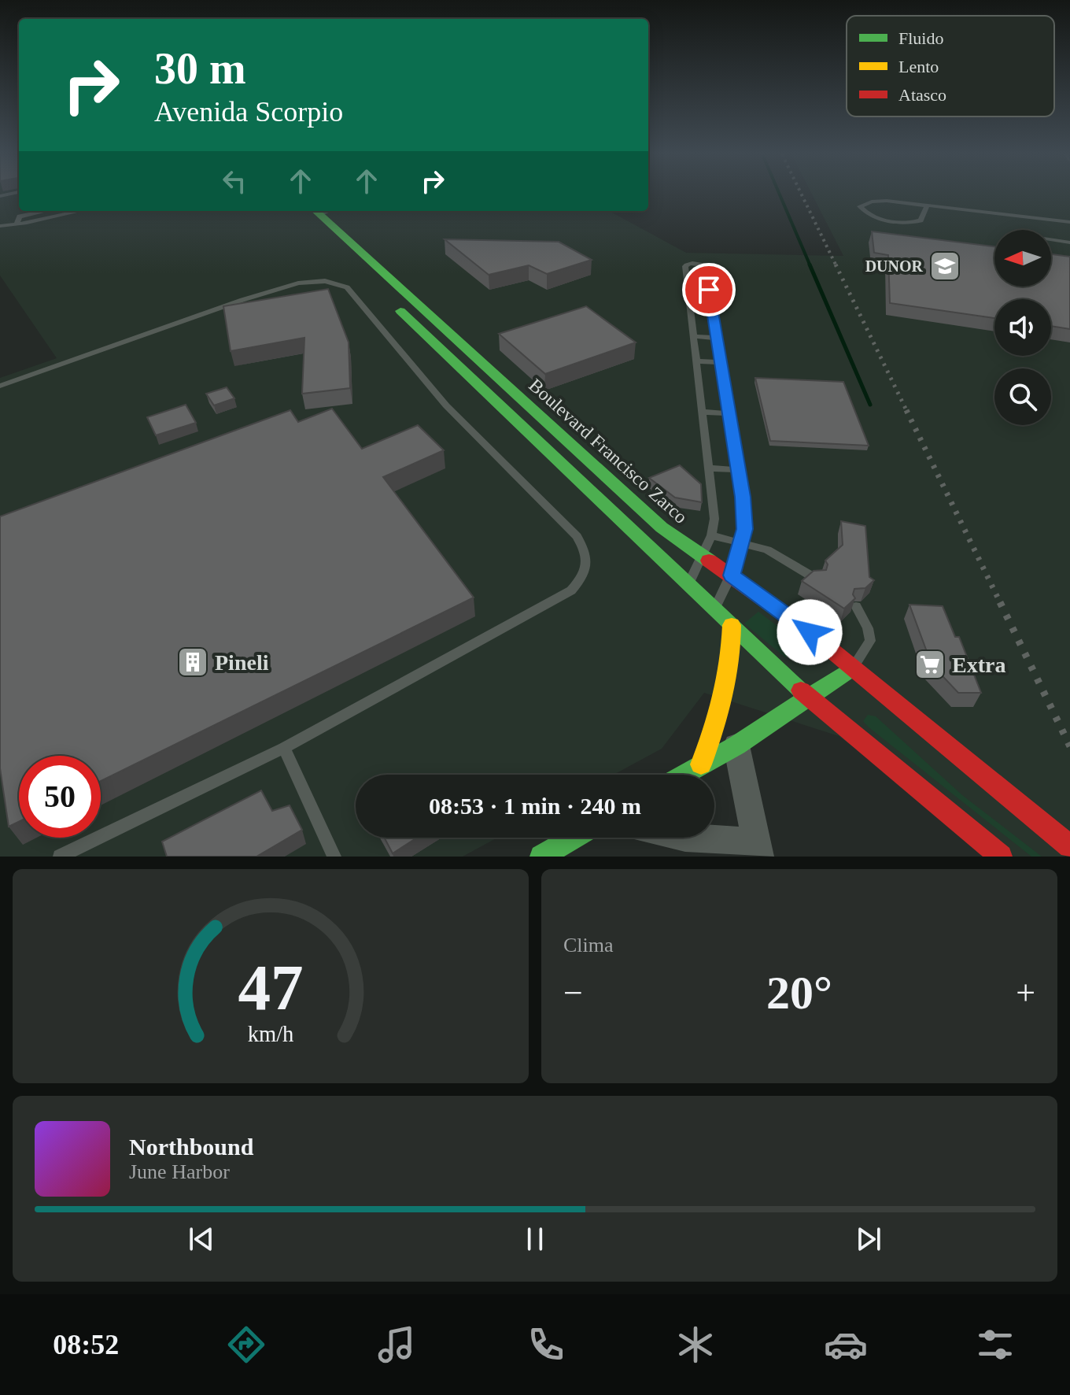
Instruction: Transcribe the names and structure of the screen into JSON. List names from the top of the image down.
{
  "streets": {
    "main road": ["Boulevard Francisco Zarco"]
  },
  "places": {
    "school or university": ["DUNOR"],
    "building": ["Pineli"],
    "supermarket": ["Extra"]
  },
  "legend": ["Fluido", "Lento", "Atasco"],
  "north": "left",
  "page": {
    "turn": ["30 m", "Avenida Scorpio"],
    "limit": "50",
    "trip": "08:53 · 1 min · 240 m",
    "tile": "Clima",
    "heat": ["−", "20°", "+"],
    "song": ["Northbound", "June Harbor"],
    "tabs": "08:52",
    "gauge": ["47", "km/h"]
  }
}
